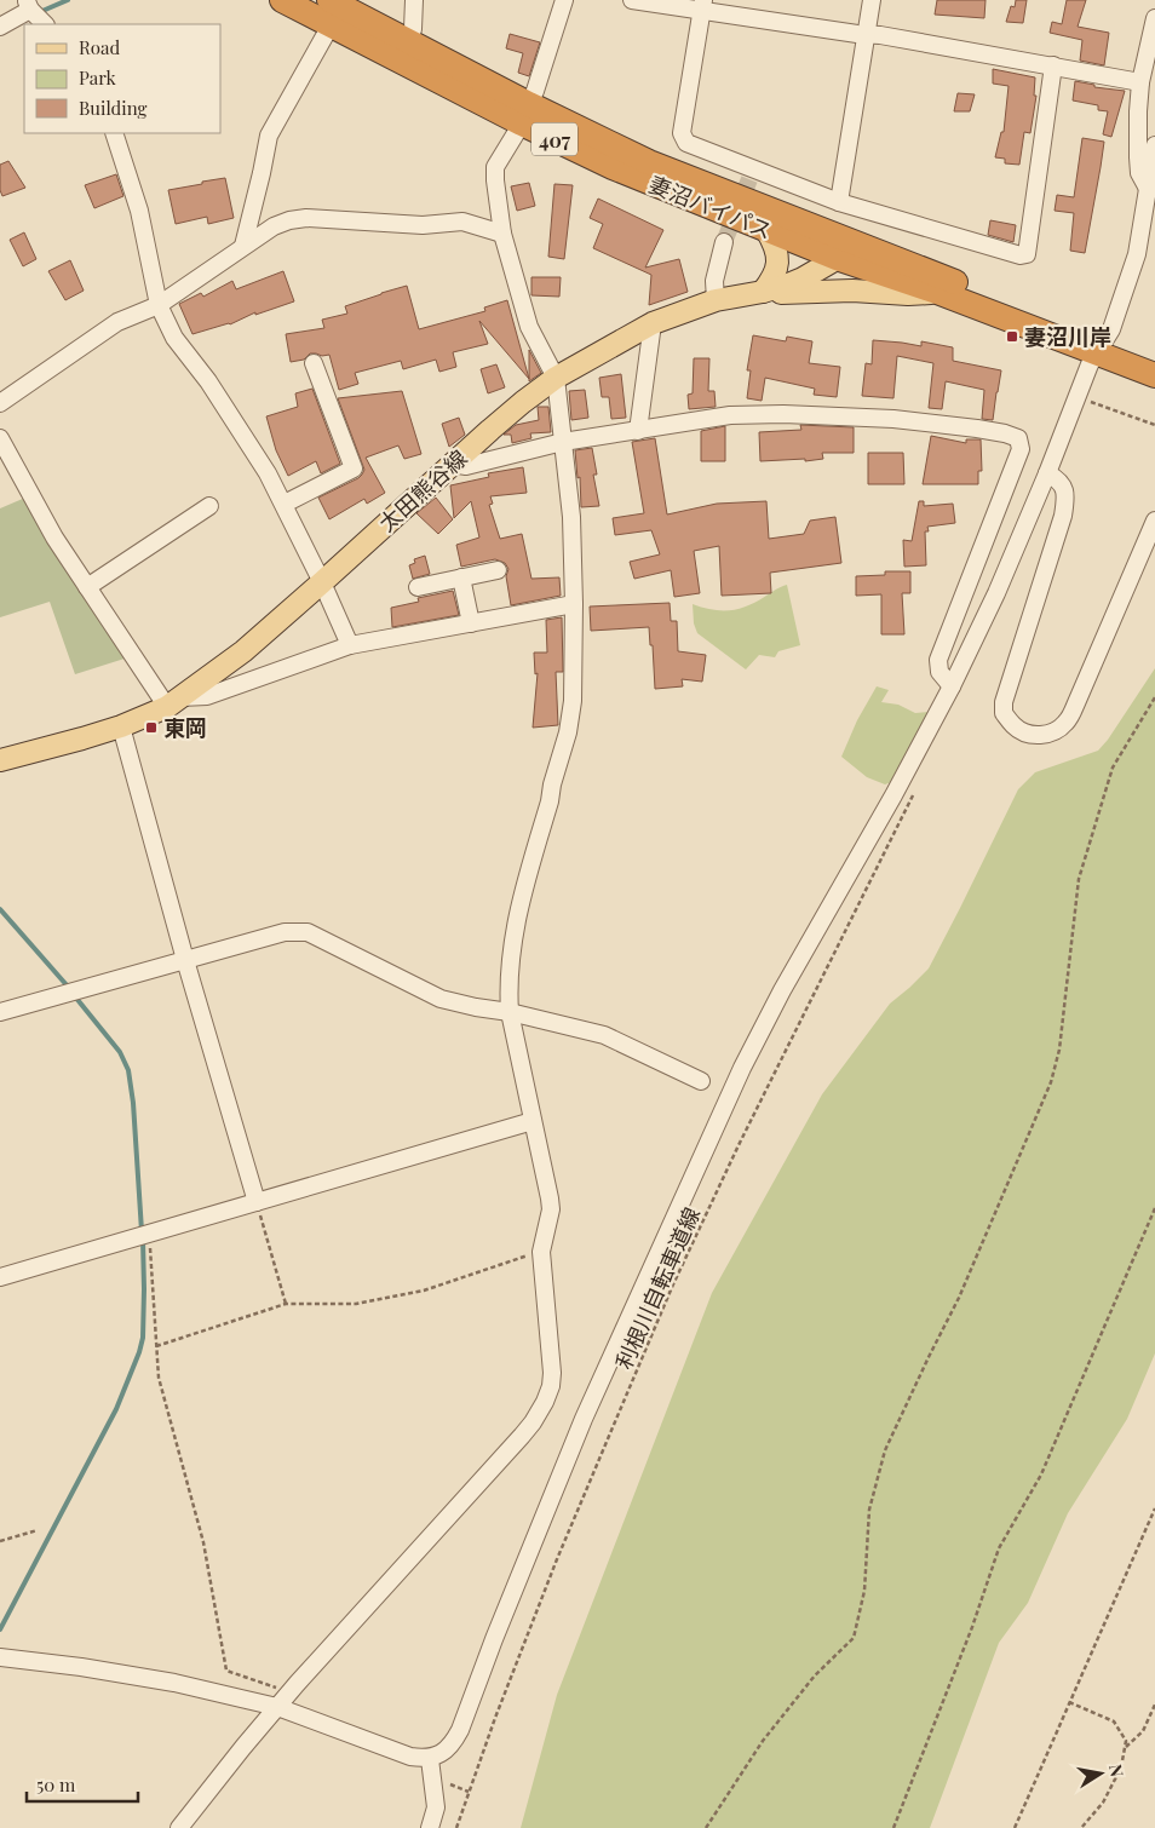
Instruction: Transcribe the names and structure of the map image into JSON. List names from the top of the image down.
{
  "streets": {
    "highway": ["407", "妻沼バイパス"],
    "main road": ["太田熊谷線"],
    "path": ["利根川自転車道線"]
  },
  "crossings": [
    ["妻沼バイパス", "太田熊谷線"]
  ],
  "places": {
    "transit": ["妻沼川岸", "東岡"]
  },
  "legend": ["Road", "Park", "Building"],
  "scale_bar": "50 m",
  "north": "right"
}
